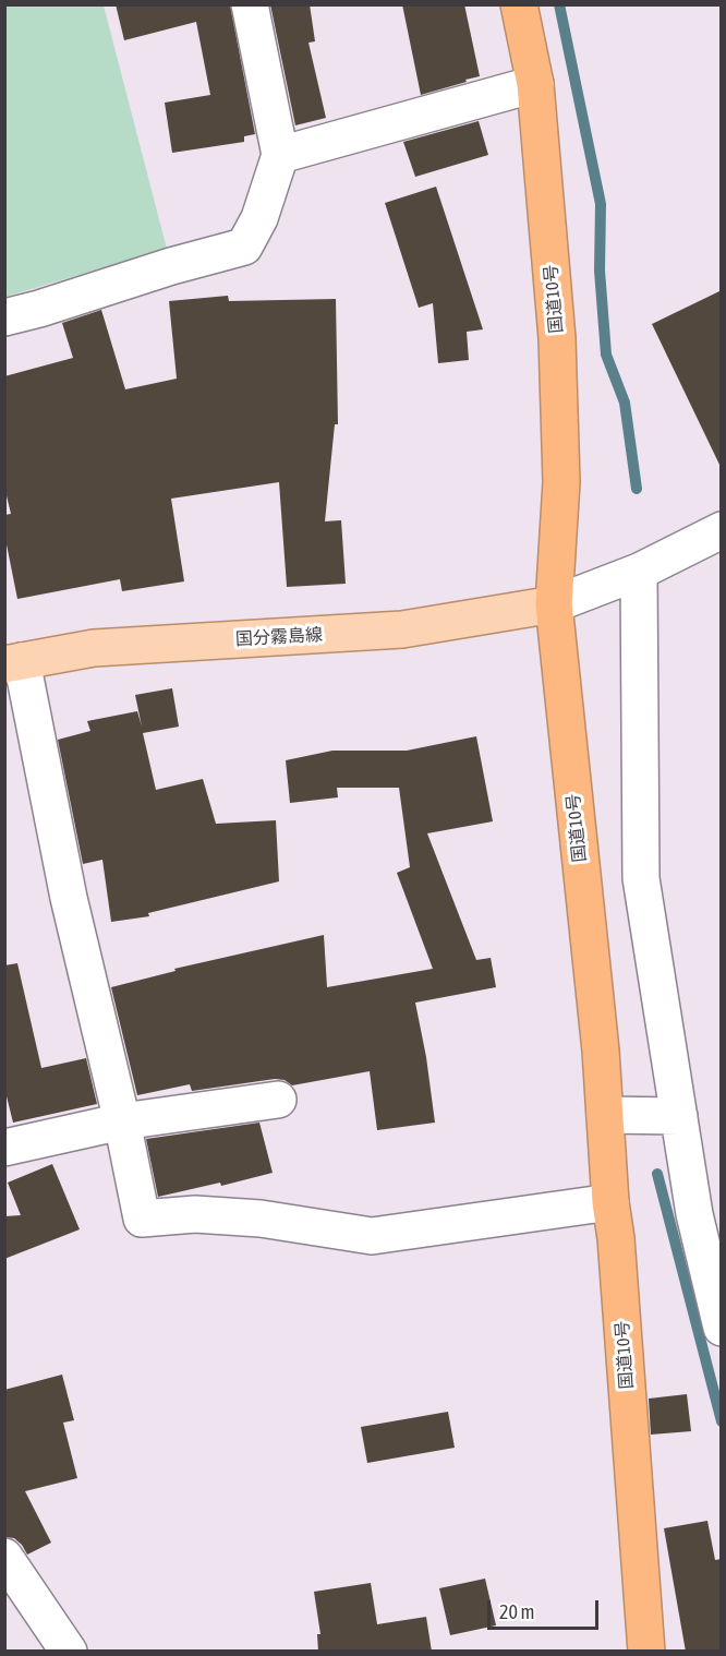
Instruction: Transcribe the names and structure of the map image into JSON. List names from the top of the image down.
{
  "streets": {
    "highway": ["国道10号"],
    "main road": ["国分霧島線"]
  },
  "crossings": [
    ["国道10号", "国分霧島線"]
  ],
  "scale_bar": "20 m"
}
